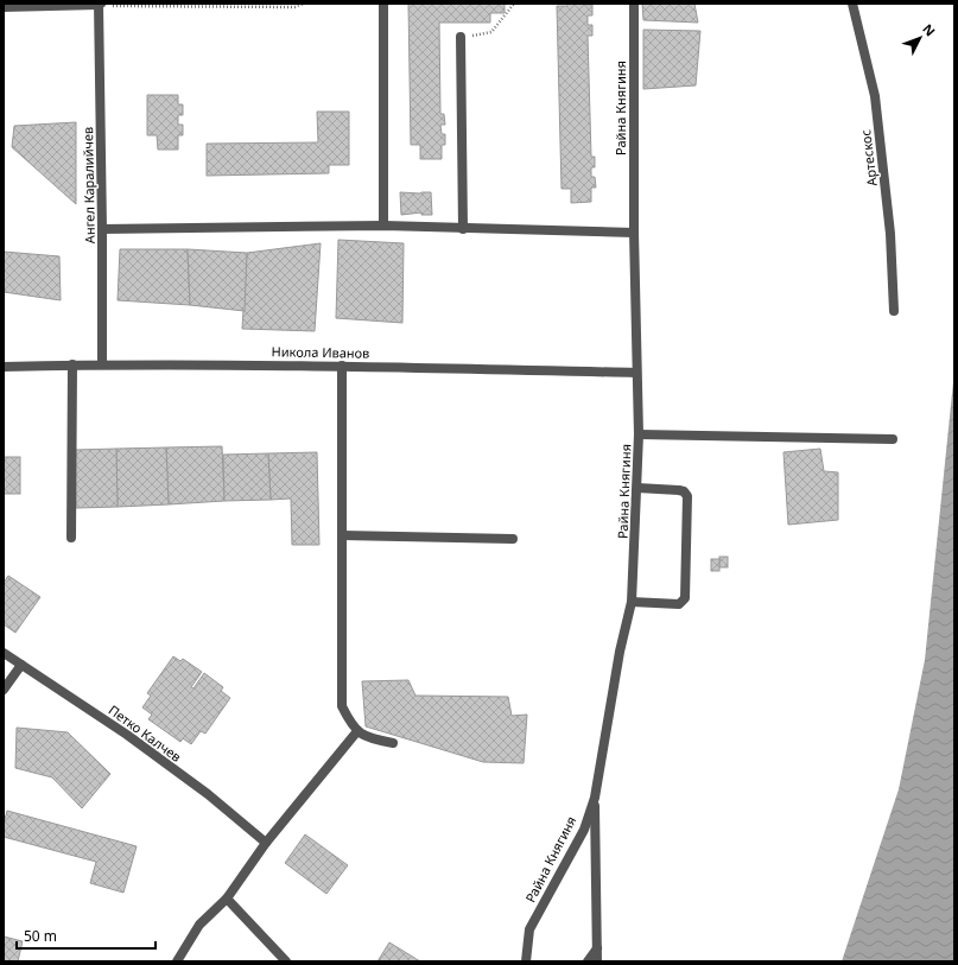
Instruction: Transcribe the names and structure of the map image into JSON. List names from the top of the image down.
{
  "streets": {
    "street": [
      "Райна Княгиня",
      "Артескос",
      "Ангел Каралийчев",
      "Никола Иванов",
      "Петко Калчев"
    ]
  },
  "crossings": [
    ["Райна Княгиня", "Никола Иванов"],
    ["Ангел Каралийчев", "Никола Иванов"]
  ],
  "scale_bar": "50 m",
  "north": "top right"
}
